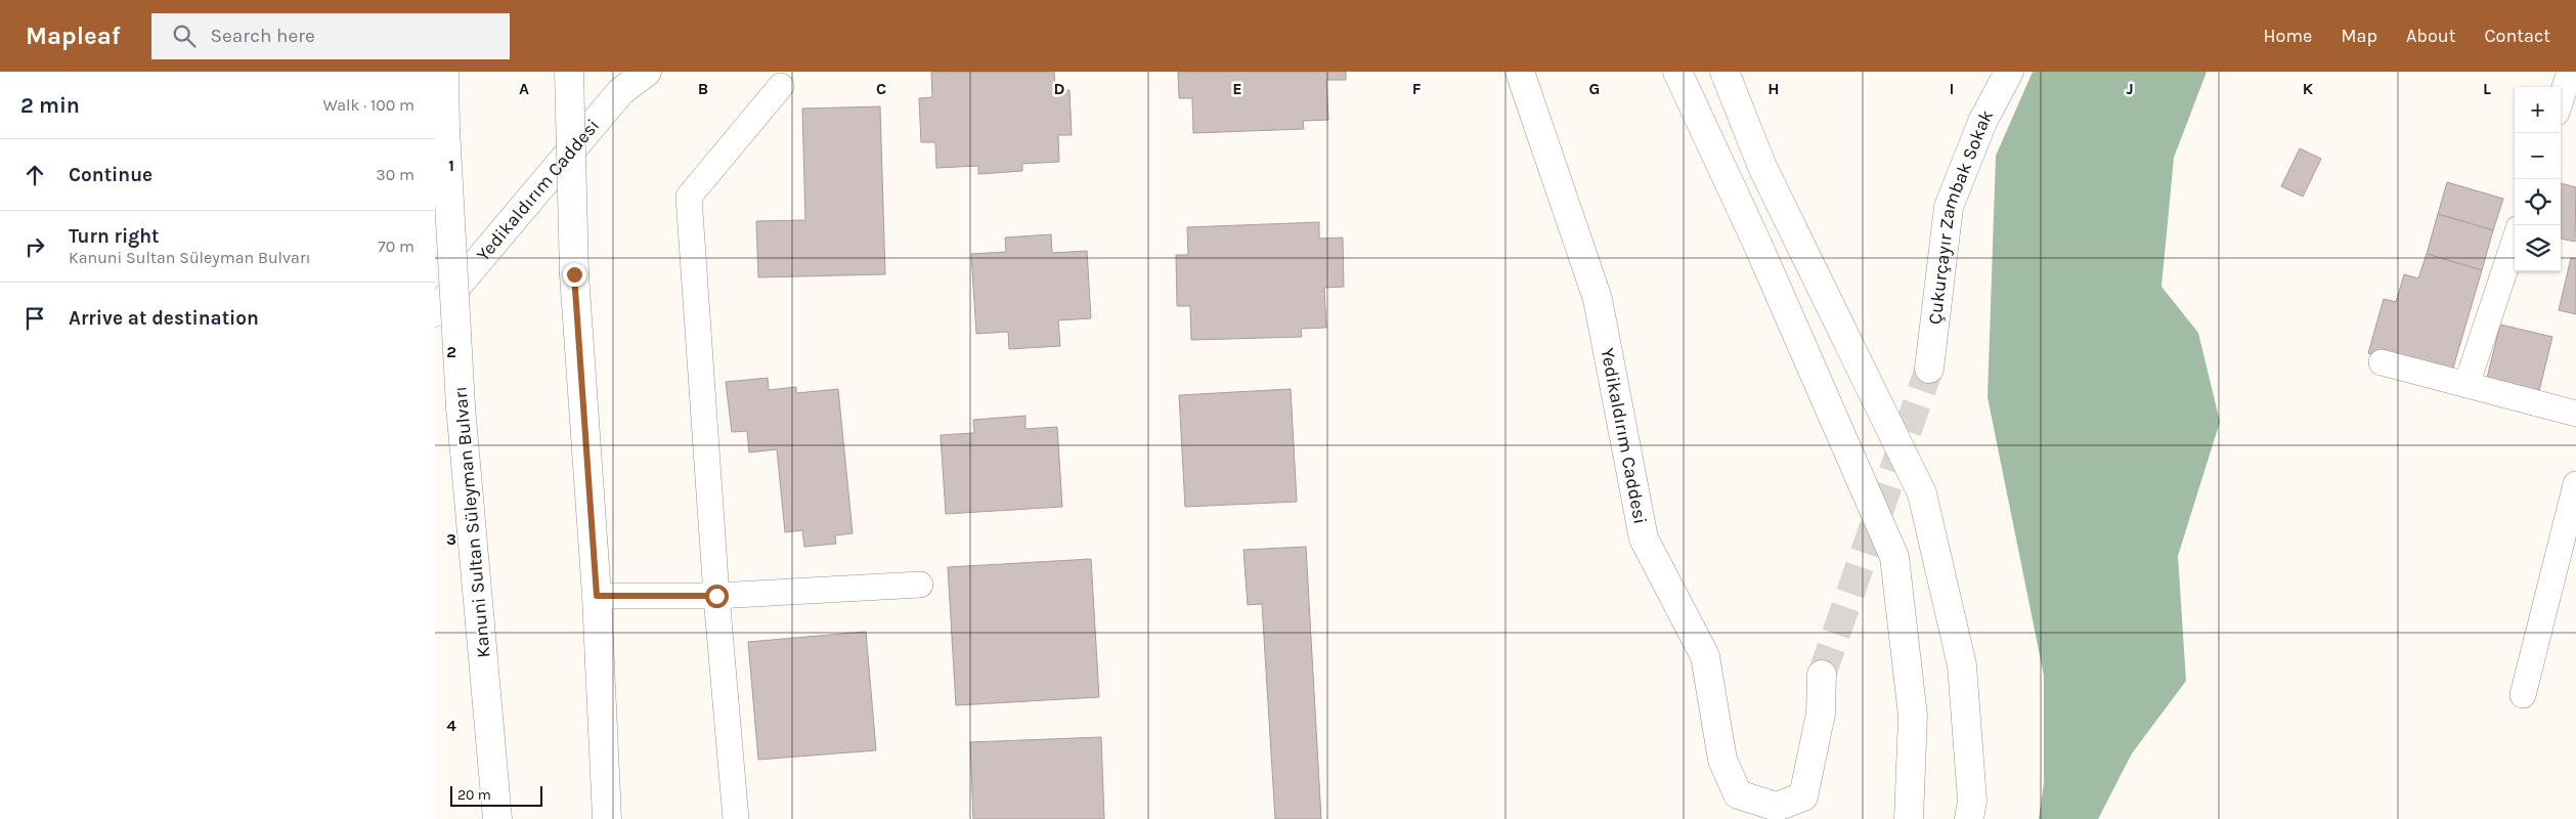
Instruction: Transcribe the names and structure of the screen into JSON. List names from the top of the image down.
{
  "streets": {
    "main road": ["Yedikaldırım Caddesi", "Çukurçayır Zambak Sokak", "Kanuni Sultan Süleyman Bulvarı"]
  },
  "scale_bar": "20 m",
  "page": {
    "header": "Mapleaf",
    "search": "Search here",
    "nav": [
      "Home",
      "Map",
      "About",
      "Contact"
    ],
    "heading": ["2 min", "Walk · 100 m"],
    "map_buttons": ["+", "−"],
    "list": [
      ["Continue", "30 m"],
      ["Turn right", "Kanuni Sultan Süleyman Bulvarı", "70 m"],
      "Arrive at destination"
    ],
    "scale": "20 m"
  },
  "grid": {
    "columns": [
      "A",
      "B",
      "C",
      "D",
      "E",
      "F",
      "G",
      "H",
      "I",
      "J",
      "K",
      "L"
    ],
    "rows": [
      "1",
      "2",
      "3",
      "4"
    ]
  }
}
